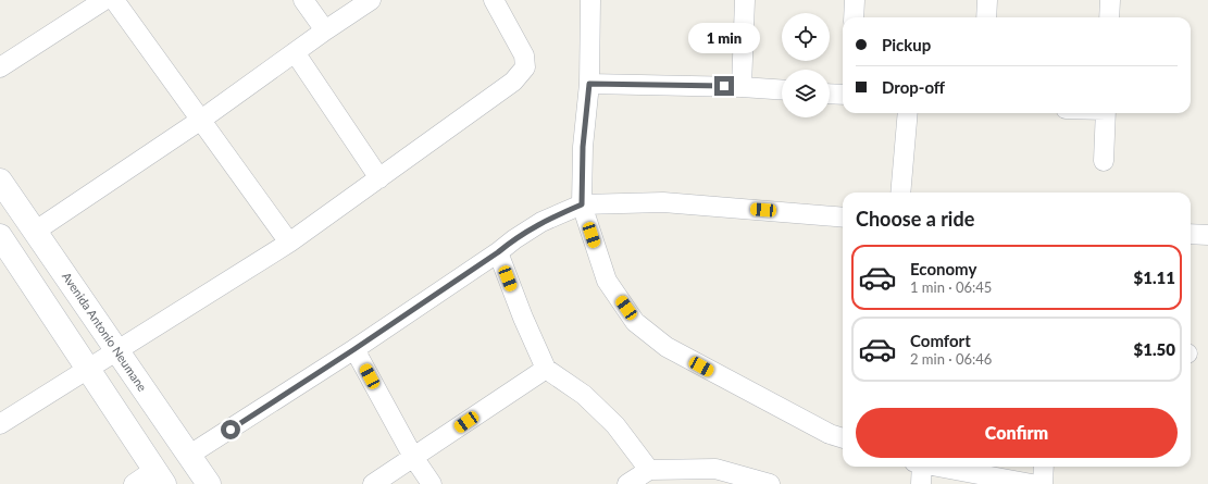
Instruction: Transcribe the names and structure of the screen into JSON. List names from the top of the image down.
{
  "streets": {
    "street": ["Avenida Antonio Neumane"]
  },
  "page": {
    "banner": ["Pickup", "Drop-off"],
    "bubble": "1 min",
    "heading": "Choose a ride",
    "list": [
      {
        "name": "Economy",
        "note": "1 min · 06:45",
        "value": "$1.11"
      },
      {
        "name": "Comfort",
        "note": "2 min · 06:46",
        "value": "$1.50"
      }
    ],
    "buttons": "Confirm"
  }
}
